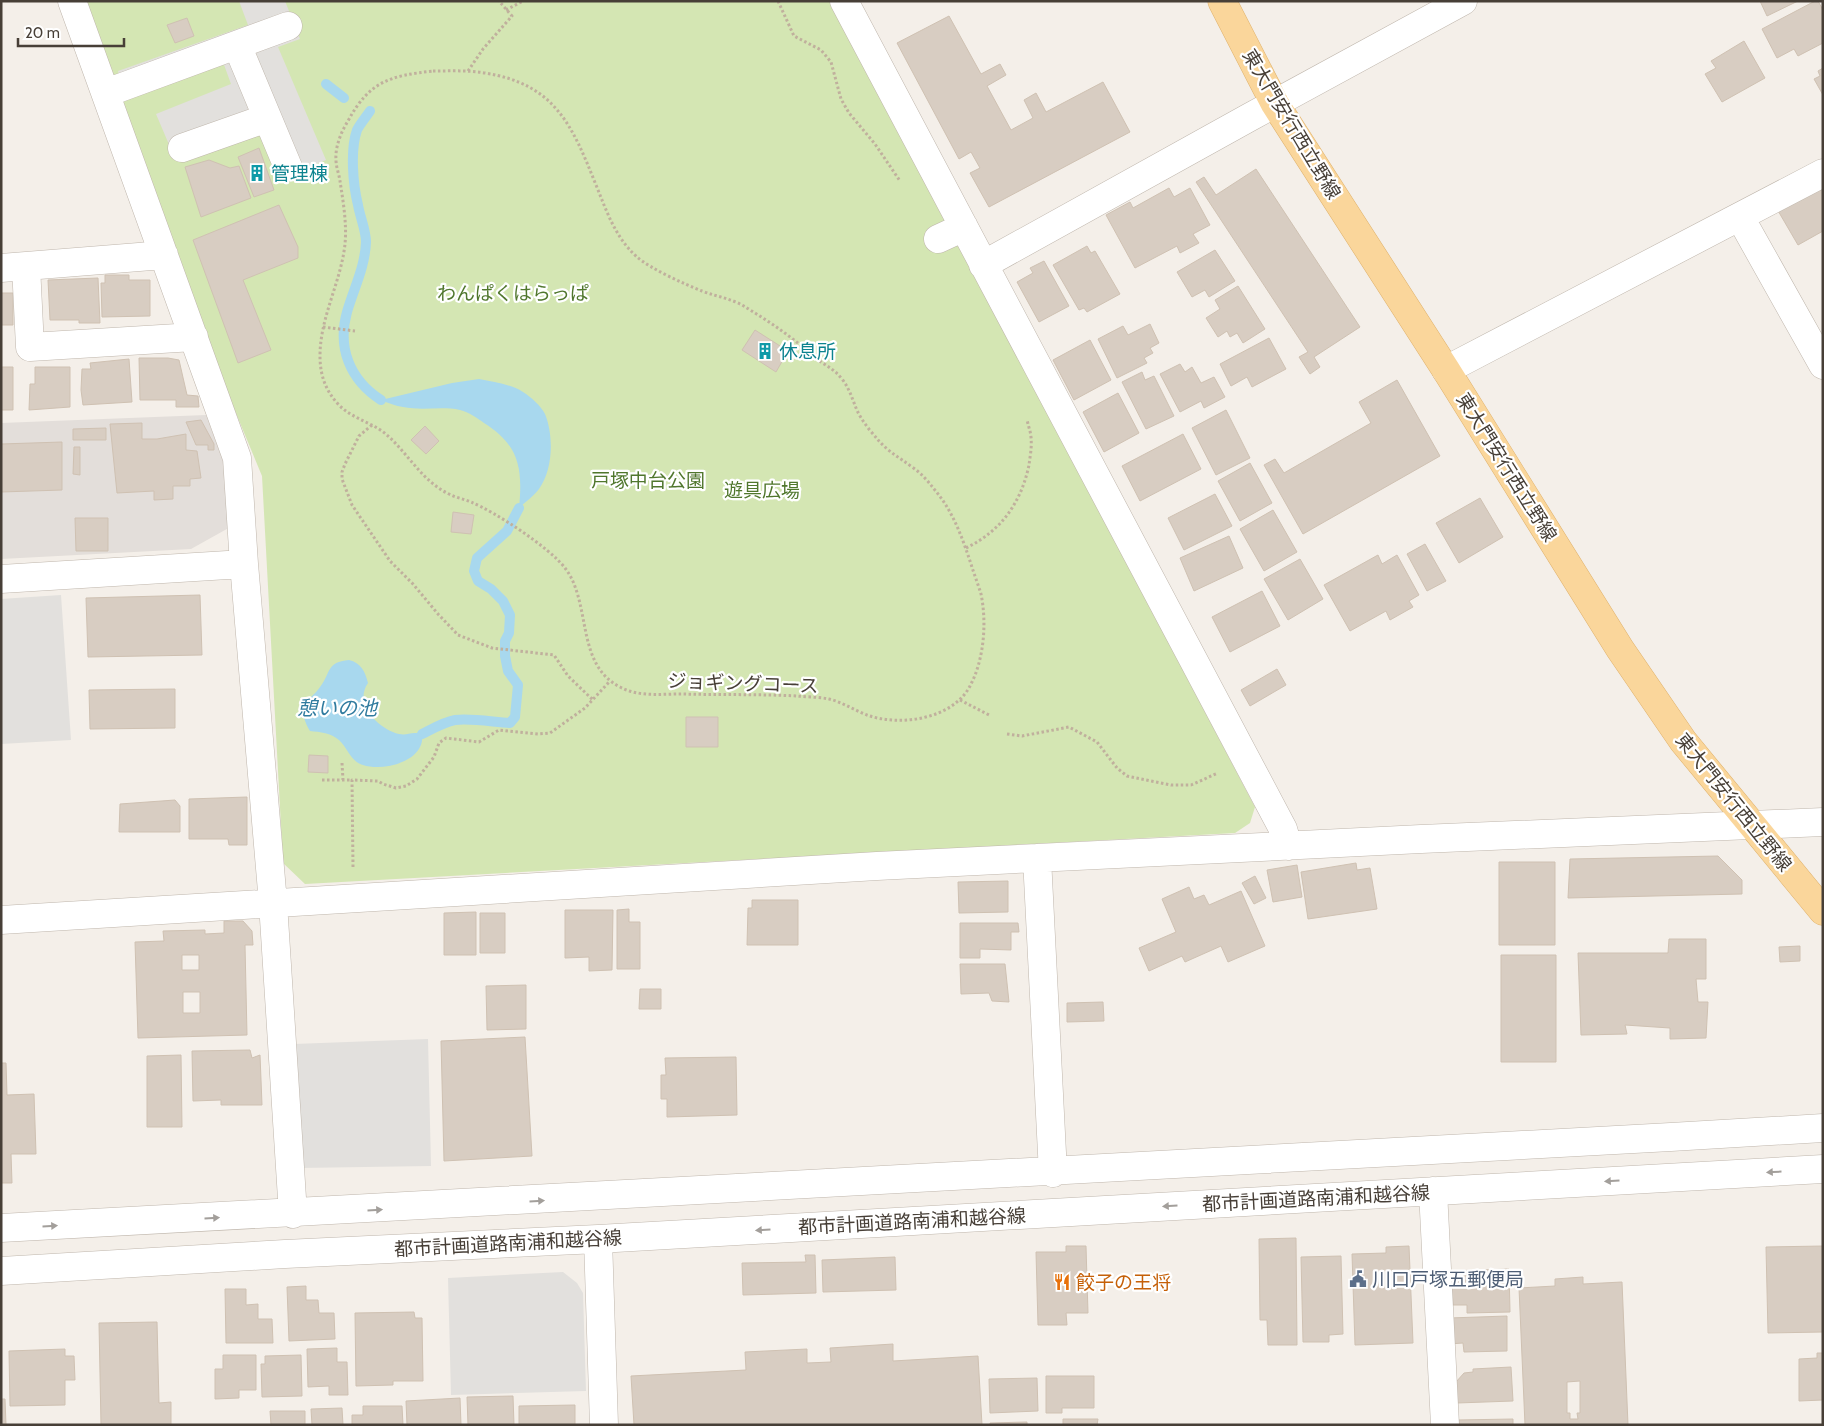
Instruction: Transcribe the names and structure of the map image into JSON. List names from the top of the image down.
{
  "streets": {
    "main road": ["東大門安行西立野線"],
    "street": ["都市計画道路南浦和越谷線"],
    "path": ["ジョギングコース"]
  },
  "water": ["憩いの池"],
  "parks": ["わんぱくはらっぱ", "戸塚中台公園", "遊具広場"],
  "places": {
    "building": ["管理棟", "休息所"],
    "public building": ["川口戸塚五郵便局"],
    "restaurant": ["餃子の王将"]
  },
  "scale_bar": "20 m"
}
